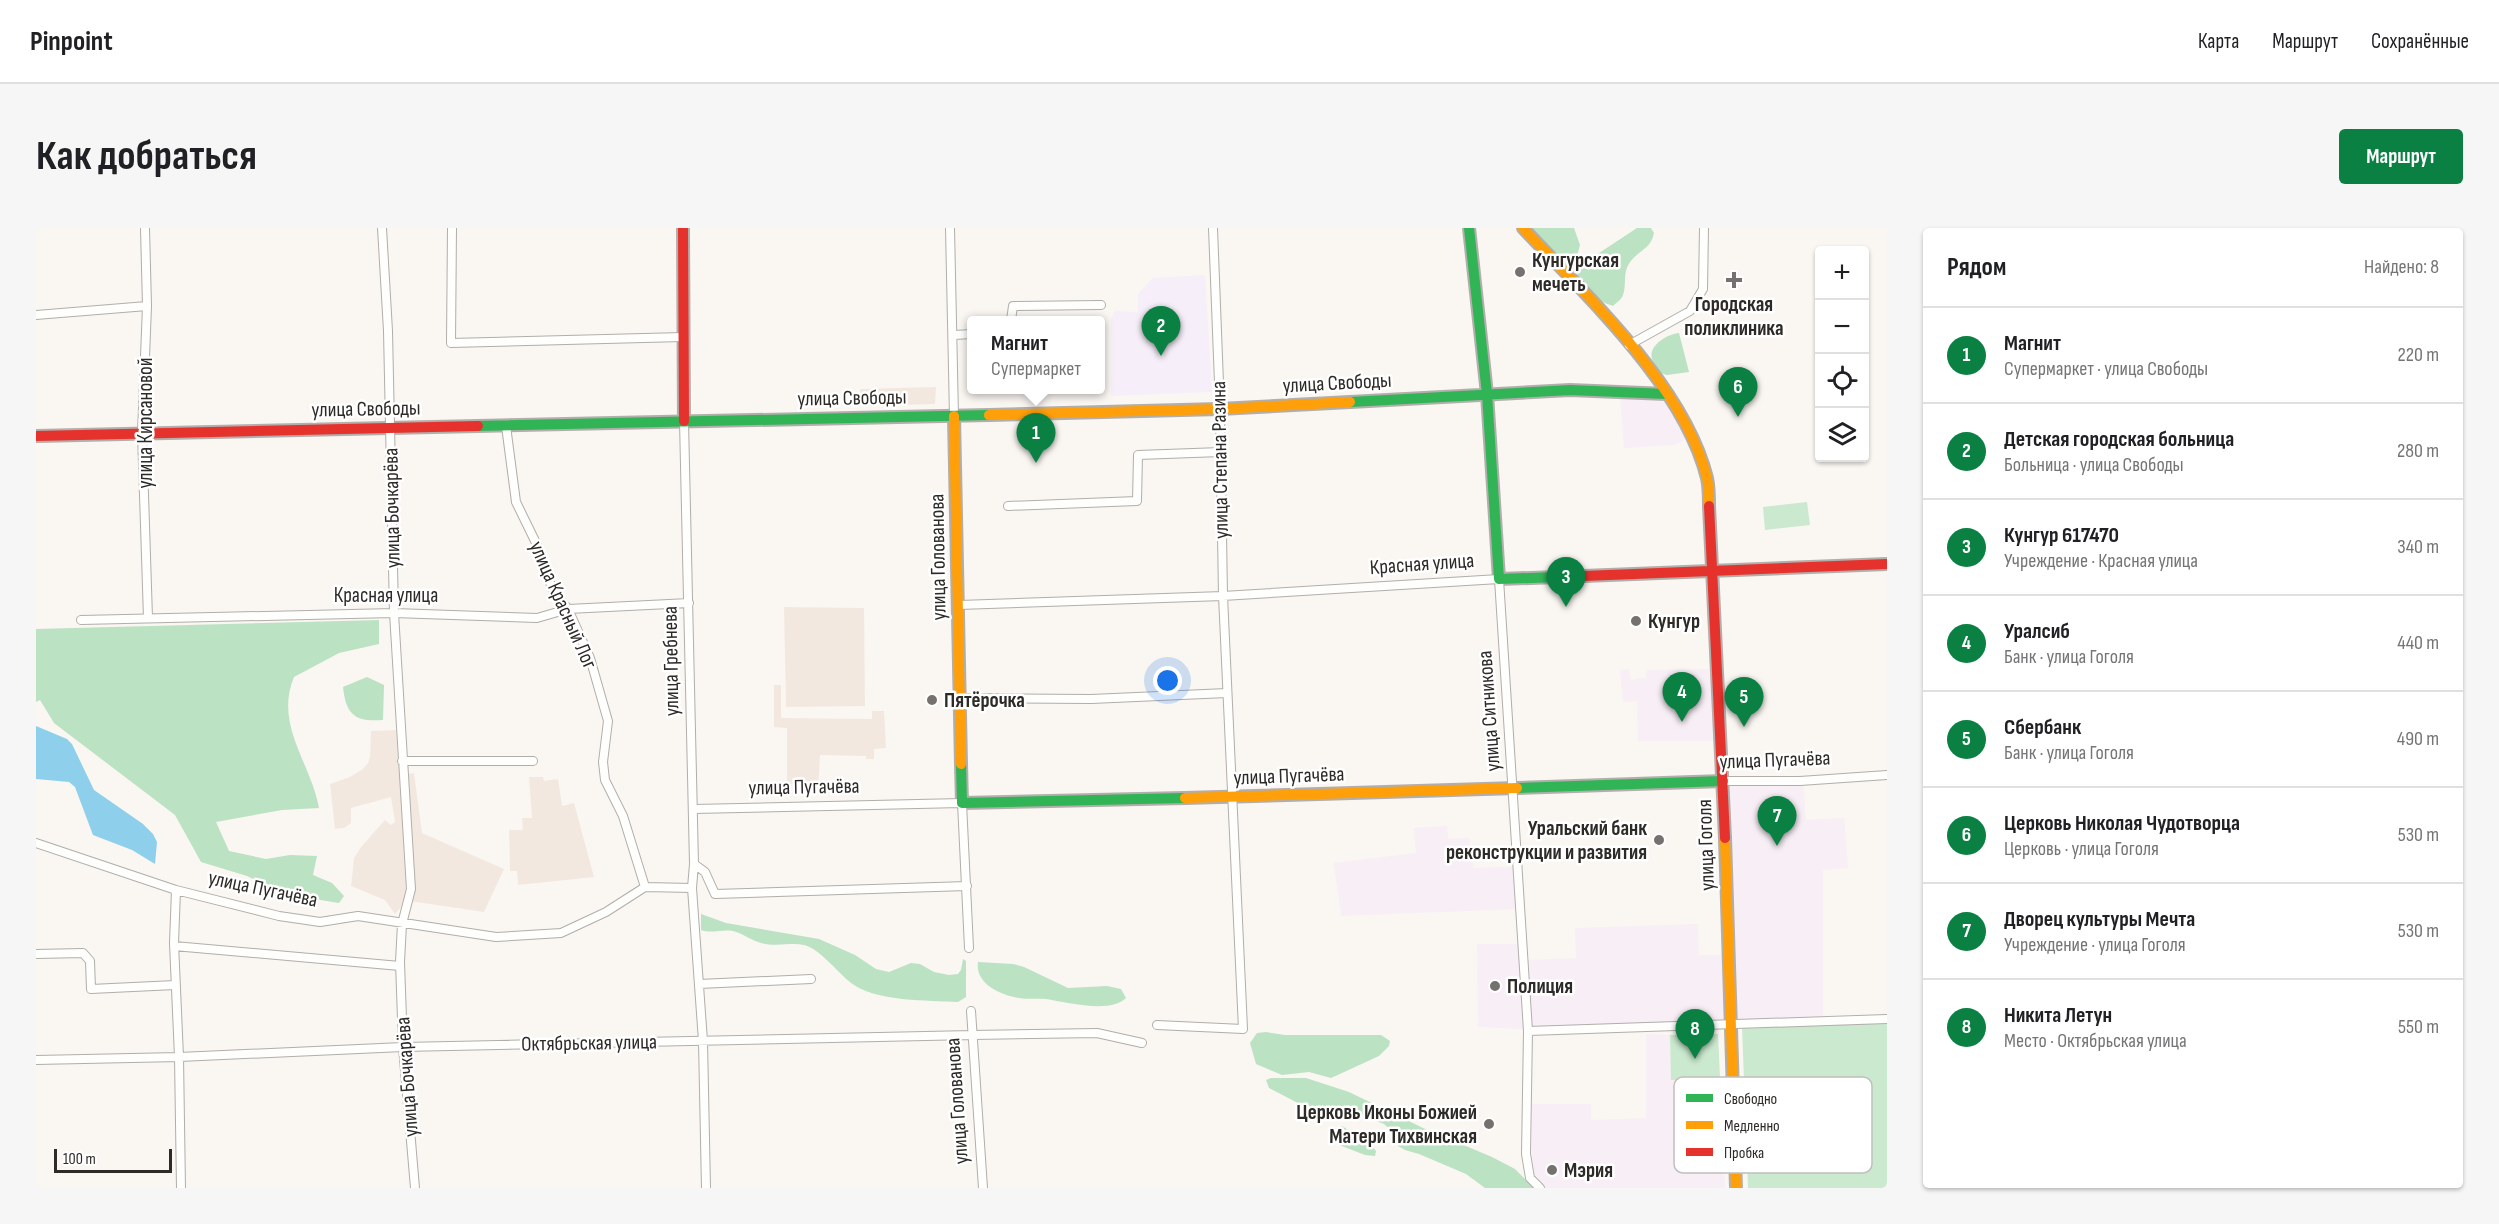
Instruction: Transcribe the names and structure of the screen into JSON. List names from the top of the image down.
{
  "streets": {
    "street": [
      "улица Свободы",
      "улица Кирсановой",
      "улица Степана Разина",
      "улица Бочкарёва",
      "улица Голованова",
      "Красная улица",
      "улица Красный Лог",
      "улица Гребнева",
      "улица Ситникова",
      "улица Пугачёва",
      "улица Гоголя",
      "Октябрьская улица"
    ]
  },
  "crossings": [
    ["улица Свободы", "улица Кирсановой"],
    ["улица Свободы", "улица Степана Разина"],
    ["улица Свободы", "улица Бочкарёва"],
    ["улица Свободы", "улица Голованова"],
    ["улица Свободы", "улица Красный Лог"],
    ["улица Свободы", "улица Гребнева"],
    ["улица Свободы", "улица Ситникова"],
    ["улица Свободы", "улица Гоголя"],
    ["улица Кирсановой", "Красная улица"],
    ["улица Степана Разина", "Красная улица"],
    ["улица Степана Разина", "улица Пугачёва"],
    ["улица Бочкарёва", "Красная улица"],
    ["улица Бочкарёва", "улица Пугачёва"],
    ["улица Бочкарёва", "Октябрьская улица"],
    ["улица Голованова", "Красная улица"],
    ["улица Голованова", "улица Пугачёва"],
    ["улица Голованова", "Октябрьская улица"],
    ["Красная улица", "улица Красный Лог"],
    ["Красная улица", "улица Гребнева"],
    ["Красная улица", "улица Ситникова"],
    ["Красная улица", "улица Гоголя"],
    ["улица Красный Лог", "улица Пугачёва"],
    ["улица Гребнева", "улица Пугачёва"],
    ["улица Гребнева", "Октябрьская улица"],
    ["улица Ситникова", "улица Пугачёва"],
    ["улица Пугачёва", "улица Гоголя"]
  ],
  "places": {
    "other": [
      "Кунгурская мечеть",
      "Кунгур",
      "Пятёрочка",
      "Уральский банк реконструкции и развития",
      "Полиция",
      "Церковь Иконы Божией Матери Тихвинская",
      "Мэрия"
    ],
    "health": ["Городская поликлиника"]
  },
  "legend": ["Свободно", "Медленно", "Пробка"],
  "scale_bar": "100 m",
  "page": {
    "header": "Pinpoint",
    "nav": ["Карта", "Маршрут", "Сохранённые"],
    "buttons": "Маршрут",
    "title": "Как добраться",
    "heading": ["Рядом", "Найдено: 8"],
    "map_buttons": ["+", "−"],
    "pins": [
      "2",
      "6",
      "1",
      "3",
      "4",
      "5",
      "7",
      "8"
    ],
    "list": [
      {
        "mark": "1",
        "name": "Магнит",
        "note": "Супермаркет · улица Свободы",
        "value": "220 m"
      },
      {
        "mark": "2",
        "name": "Детская городская больница",
        "note": "Больница · улица Свободы",
        "value": "280 m"
      },
      {
        "mark": "3",
        "name": "Кунгур 617470",
        "note": "Учреждение · Красная улица",
        "value": "340 m"
      },
      {
        "mark": "4",
        "name": "Уралсиб",
        "note": "Банк · улица Гоголя",
        "value": "440 m"
      },
      {
        "mark": "5",
        "name": "Сбербанк",
        "note": "Банк · улица Гоголя",
        "value": "490 m"
      },
      {
        "mark": "6",
        "name": "Церковь Николая Чудотворца",
        "note": "Церковь · улица Гоголя",
        "value": "530 m"
      },
      {
        "mark": "7",
        "name": "Дворец культуры Мечта",
        "note": "Учреждение · улица Гоголя",
        "value": "530 m"
      },
      {
        "mark": "8",
        "name": "Никита Летун",
        "note": "Место · Октябрьская улица",
        "value": "550 m"
      }
    ],
    "popup": ["Магнит", "Супермаркет"],
    "scale": "100 m"
  }
}
